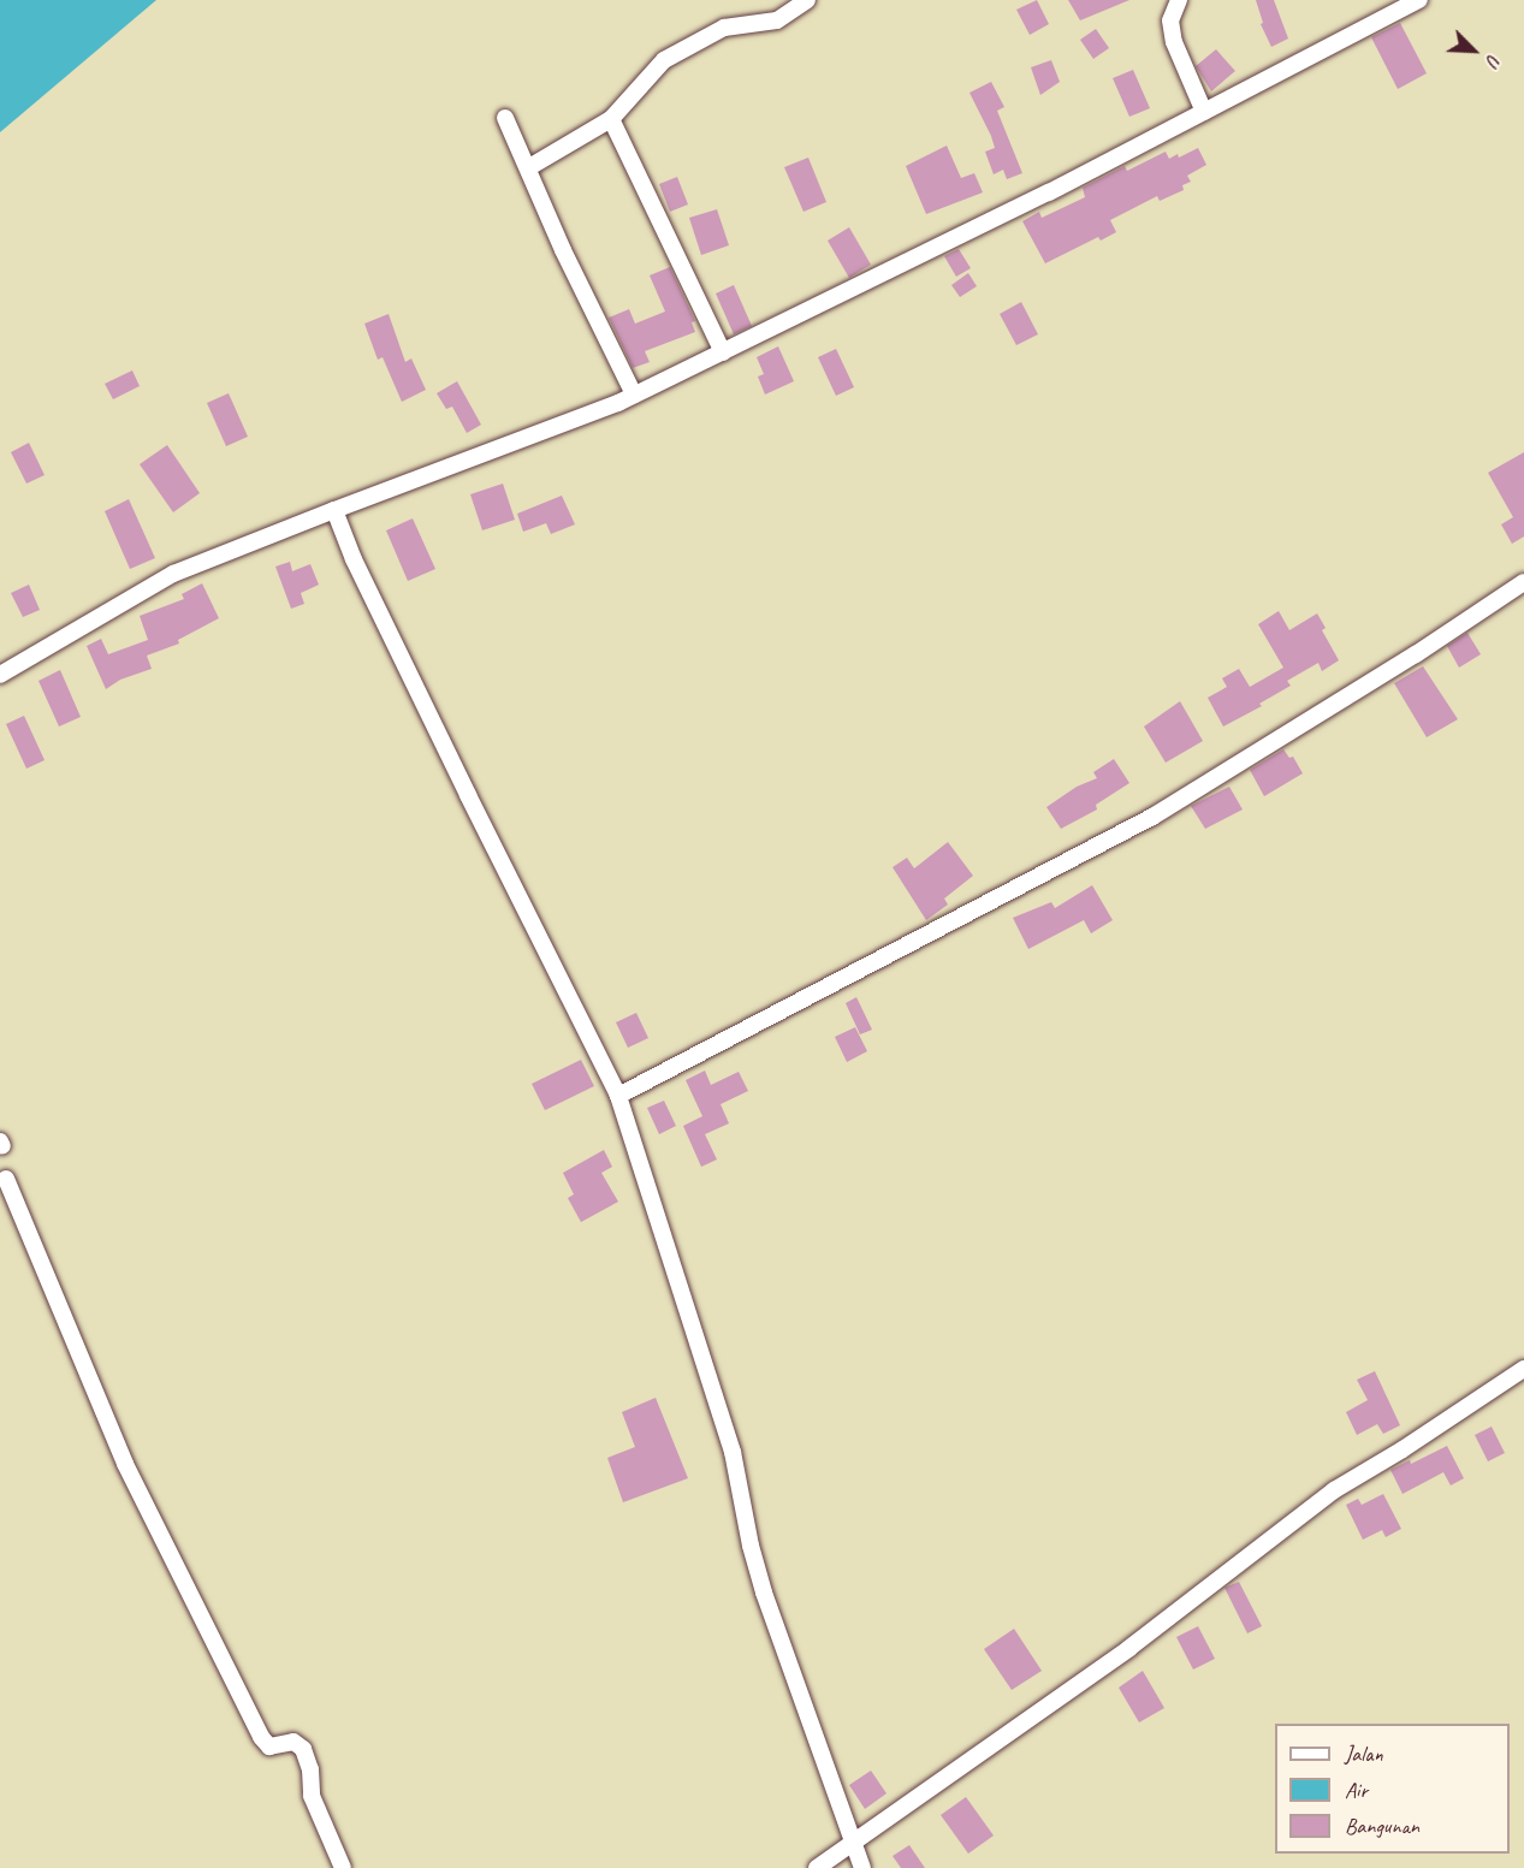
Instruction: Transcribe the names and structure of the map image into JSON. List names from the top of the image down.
{
  "legend": ["Jalan", "Air", "Bangunan"],
  "north": "bottom right"
}
